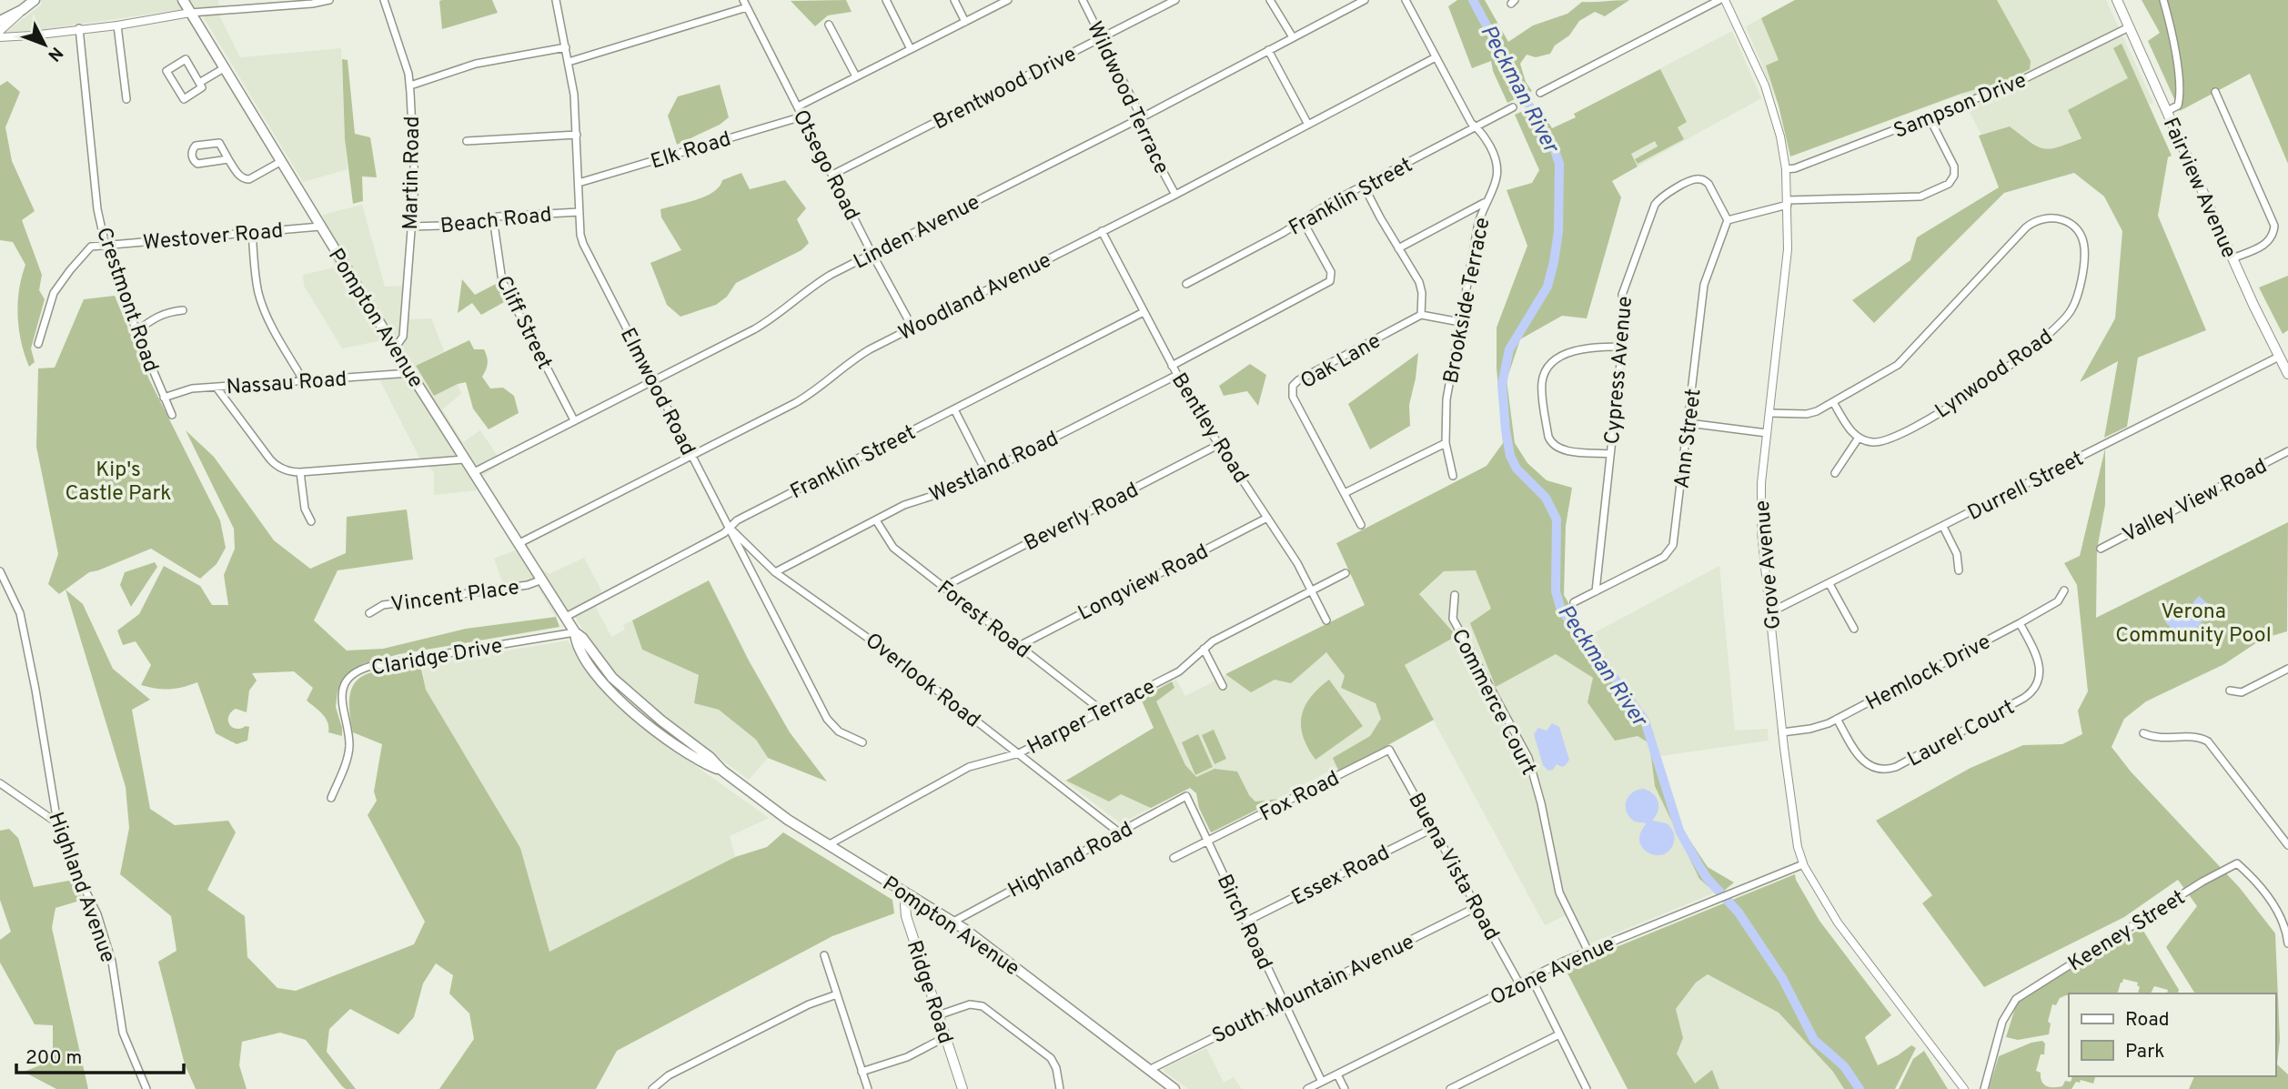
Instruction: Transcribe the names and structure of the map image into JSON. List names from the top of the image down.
{
  "streets": {
    "main road": ["Fairview Avenue", "Pompton Avenue", "Ridge Road"],
    "street": [
      "Brentwood Drive",
      "Wildwood Terrace",
      "Sampson Drive",
      "Elk Road",
      "Otsego Road",
      "Martin Road",
      "Franklin Street",
      "Beach Road",
      "Linden Avenue",
      "Westover Road",
      "Woodland Avenue",
      "Crestmont Road",
      "Brookside Terrace",
      "Cliff Street",
      "Oak Lane",
      "Cypress Avenue",
      "Lynwood Road",
      "Nassau Road",
      "Elmwood Road",
      "Bentley Road",
      "Ann Street",
      "Westland Road",
      "Durrell Street",
      "Valley View Road",
      "Beverly Road",
      "Grove Avenue",
      "Longview Road",
      "Vincent Place",
      "Forest Road",
      "Claridge Drive",
      "Hemlock Drive",
      "Overlook Road",
      "Commerce Court",
      "Harper Terrace",
      "Laurel Court",
      "Fox Road",
      "Highland Road",
      "Buena Vista Road",
      "Essex Road",
      "Highland Avenue",
      "Birch Road",
      "Keeney Street",
      "Ozone Avenue",
      "South Mountain Avenue"
    ]
  },
  "crossings": [
    ["Brentwood Drive", "Wildwood Terrace"],
    ["Brentwood Drive", "Otsego Road"],
    ["Wildwood Terrace", "Linden Avenue"],
    ["Wildwood Terrace", "Woodland Avenue"],
    ["Sampson Drive", "Fairview Avenue"],
    ["Sampson Drive", "Grove Avenue"],
    ["Elk Road", "Otsego Road"],
    ["Elk Road", "Elmwood Road"],
    ["Otsego Road", "Linden Avenue"],
    ["Otsego Road", "Woodland Avenue"],
    ["Martin Road", "Beach Road"],
    ["Martin Road", "Pompton Avenue"],
    ["Fairview Avenue", "Durrell Street"],
    ["Franklin Street", "Brookside Terrace"],
    ["Franklin Street", "Pompton Avenue"],
    ["Franklin Street", "Elmwood Road"],
    ["Franklin Street", "Bentley Road"],
    ["Franklin Street", "Overlook Road"],
    ["Beach Road", "Cliff Street"],
    ["Beach Road", "Elmwood Road"],
    ["Linden Avenue", "Pompton Avenue"],
    ["Linden Avenue", "Cliff Street"],
    ["Linden Avenue", "Elmwood Road"],
    ["Westover Road", "Crestmont Road"],
    ["Westover Road", "Pompton Avenue"],
    ["Woodland Avenue", "Brookside Terrace"],
    ["Woodland Avenue", "Pompton Avenue"],
    ["Woodland Avenue", "Elmwood Road"],
    ["Woodland Avenue", "Bentley Road"],
    ["Crestmont Road", "Nassau Road"],
    ["Pompton Avenue", "Nassau Road"],
    ["Pompton Avenue", "Vincent Place"],
    ["Pompton Avenue", "Claridge Drive"],
    ["Pompton Avenue", "Harper Terrace"],
    ["Pompton Avenue", "Highland Road"],
    ["Pompton Avenue", "South Mountain Avenue"],
    ["Pompton Avenue", "Ridge Road"],
    ["Cypress Avenue", "Ann Street"],
    ["Lynwood Road", "Grove Avenue"],
    ["Elmwood Road", "Overlook Road"],
    ["Bentley Road", "Westland Road"],
    ["Bentley Road", "Beverly Road"],
    ["Bentley Road", "Longview Road"],
    ["Bentley Road", "Harper Terrace"],
    ["Westland Road", "Forest Road"],
    ["Westland Road", "Overlook Road"],
    ["Durrell Street", "Grove Avenue"],
    ["Beverly Road", "Forest Road"],
    ["Grove Avenue", "Hemlock Drive"],
    ["Grove Avenue", "Ozone Avenue"],
    ["Longview Road", "Forest Road"],
    ["Forest Road", "Harper Terrace"],
    ["Hemlock Drive", "Laurel Court"],
    ["Overlook Road", "Harper Terrace"],
    ["Overlook Road", "Highland Road"],
    ["Commerce Court", "Ozone Avenue"],
    ["Fox Road", "Buena Vista Road"],
    ["Fox Road", "Birch Road"],
    ["Highland Road", "Birch Road"],
    ["Buena Vista Road", "Essex Road"],
    ["Buena Vista Road", "Ozone Avenue"],
    ["Buena Vista Road", "South Mountain Avenue"],
    ["Essex Road", "Birch Road"],
    ["Birch Road", "Ozone Avenue"],
    ["Birch Road", "South Mountain Avenue"]
  ],
  "water": ["Peckman River"],
  "parks": ["Kip's Castle Park", "Verona Community Pool"],
  "legend": ["Road", "Park"],
  "scale_bar": "200 m",
  "north": "bottom right"
}
